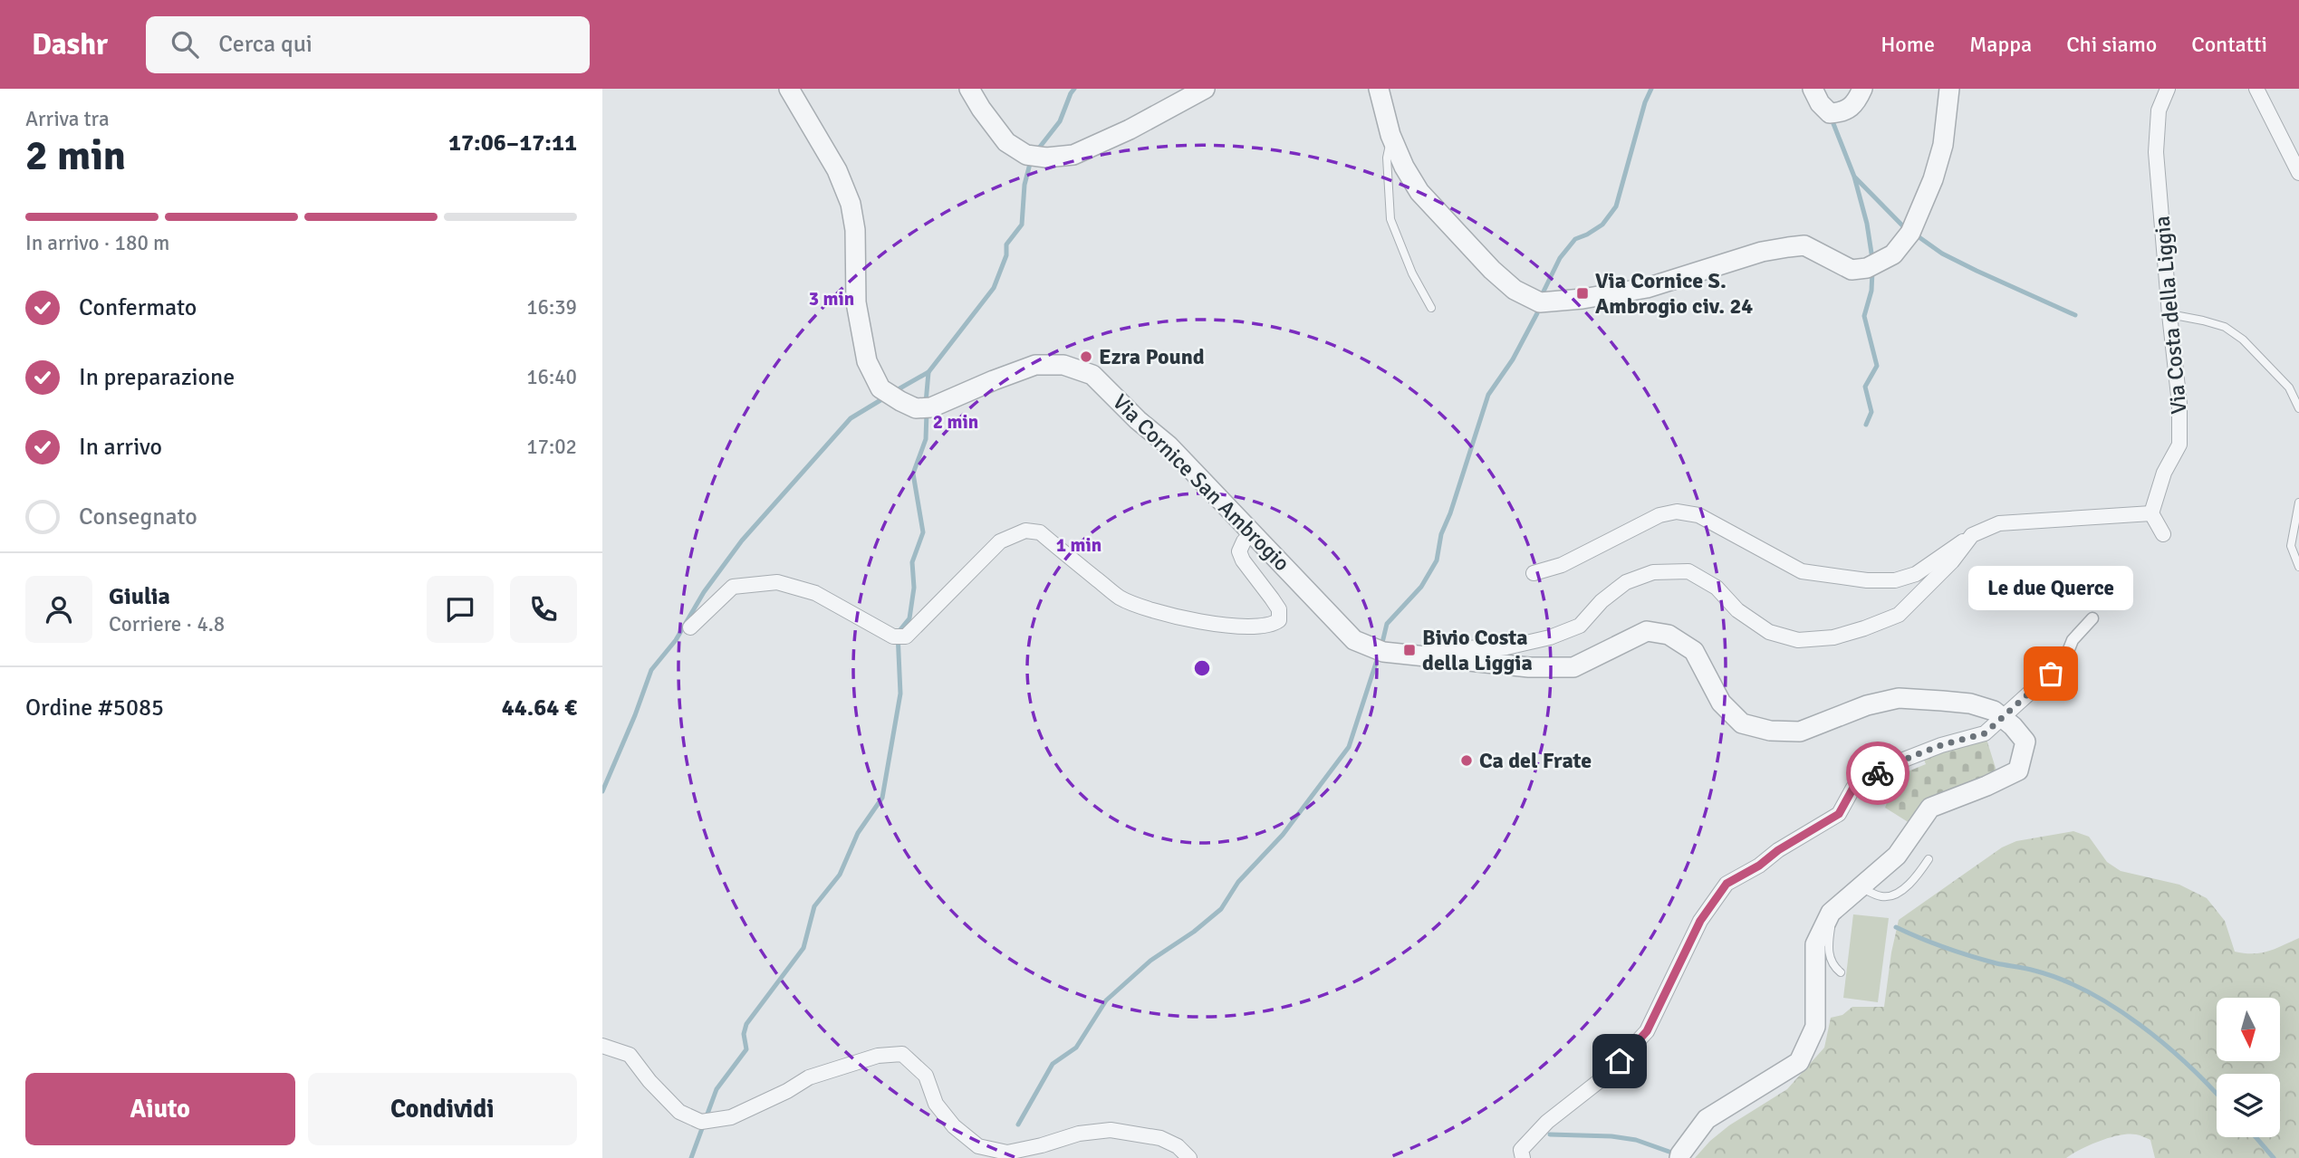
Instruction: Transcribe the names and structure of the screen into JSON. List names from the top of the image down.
{
  "streets": {
    "street": ["Via Costa della Liggia", "Via Cornice San Ambrogio"]
  },
  "crossings": [
    ["Via Costa della Liggia", "Via Cornice San Ambrogio"]
  ],
  "places": {
    "transit": ["Via Cornice S. Ambrogio civ. 24", "Bivio Costa della Liggia"],
    "other": ["Ezra Pound", "Le due Querce", "Ca del Frate"]
  },
  "north": "bottom",
  "page": {
    "header": "Dashr",
    "search": "Cerca qui",
    "nav": [
      "Home",
      "Mappa",
      "Chi siamo",
      "Contatti"
    ],
    "heading": ["2 min", "Arriva tra", "17:06–17:11"],
    "panel": [
      "Giulia",
      "Corriere · 4.8",
      "Ordine #5085",
      "44.64 €"
    ],
    "bar": "In arrivo · 180 m",
    "list": [
      ["Confermato", "16:39"],
      ["In preparazione", "16:40"],
      ["In arrivo", "17:02"],
      "Consegnato"
    ],
    "bubble": "Le due Querce",
    "buttons": ["Aiuto", "Condividi"]
  },
  "rings": ["3 min", "2 min", "1 min"]
}
